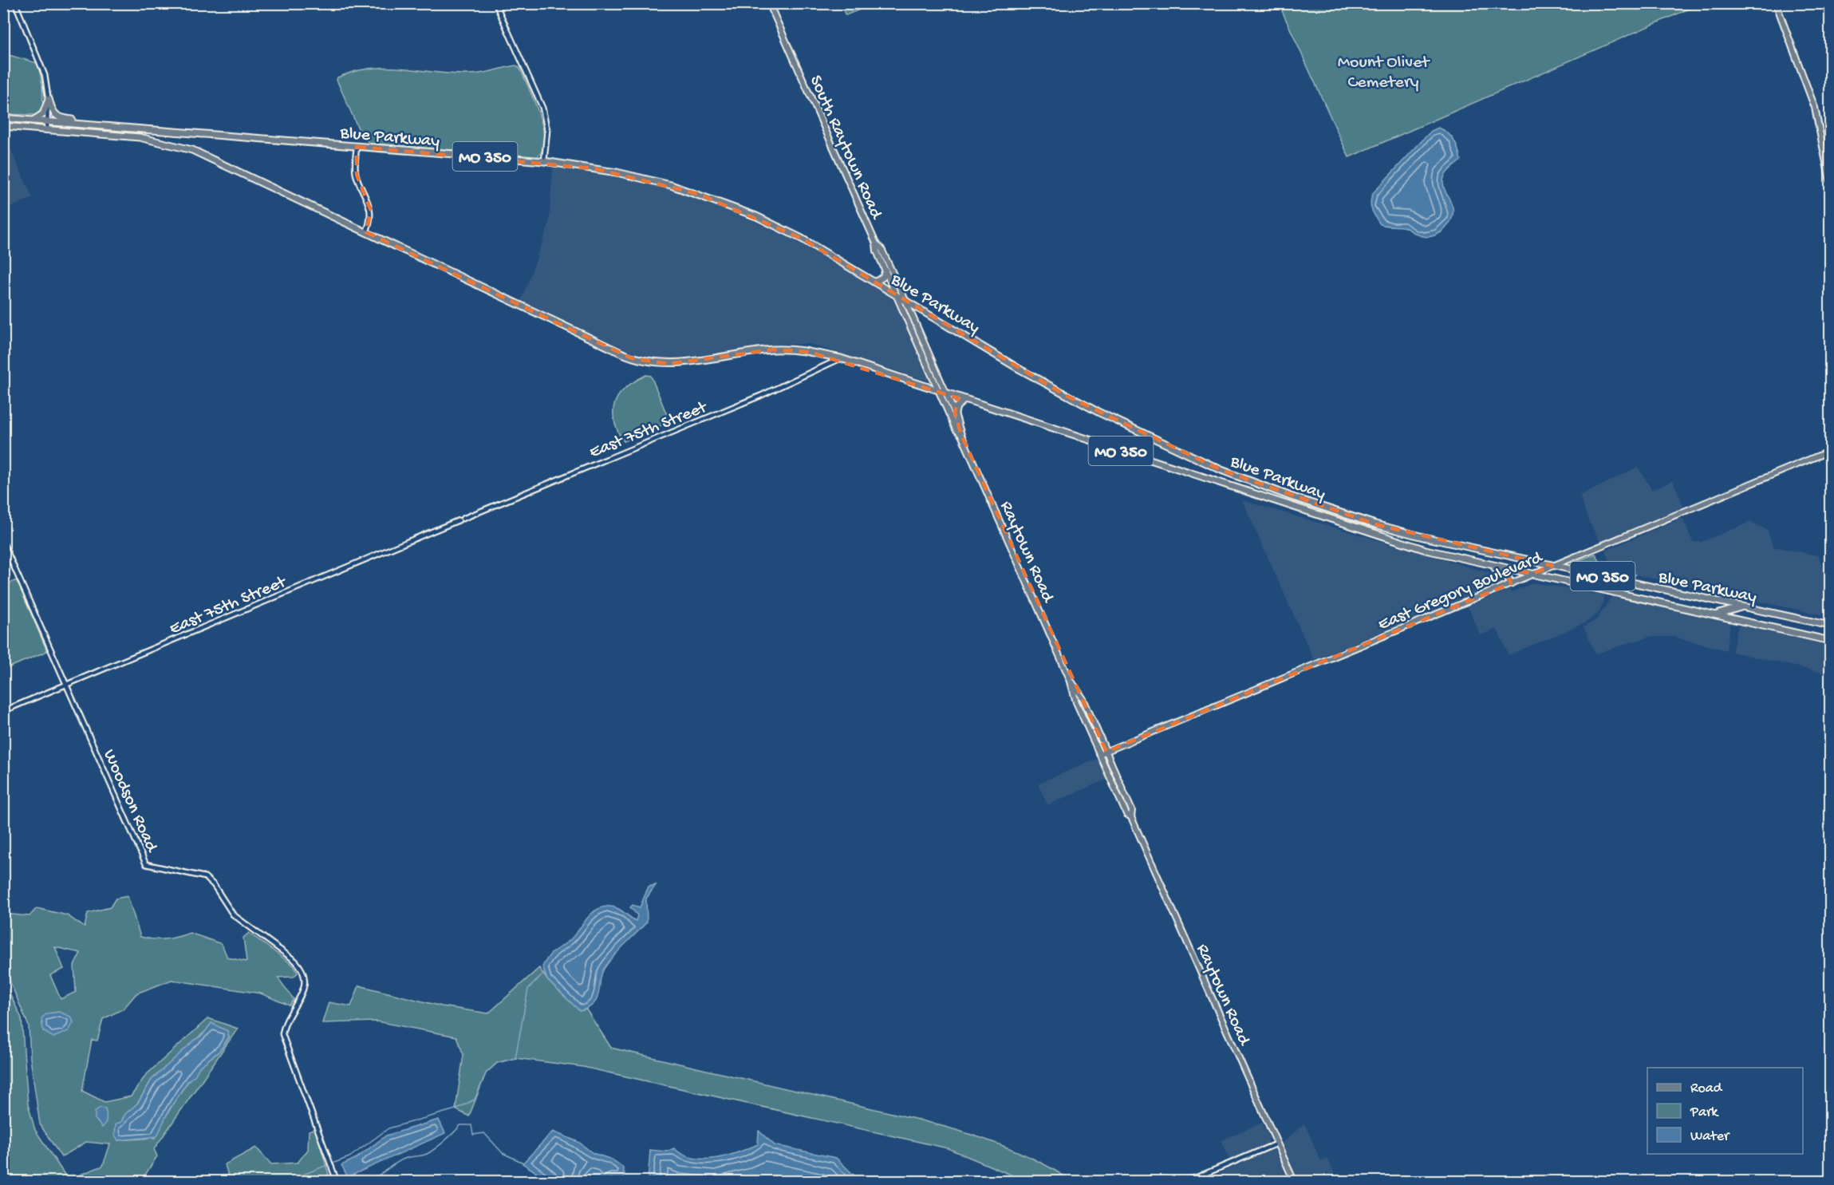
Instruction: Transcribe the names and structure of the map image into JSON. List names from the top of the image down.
{
  "streets": {
    "highway": ["Blue Parkway", "MO 350"],
    "main road": ["South Raytown Road", "Raytown Road", "East Gregory Boulevard"],
    "street": ["East 75th Street", "Woodson Road"]
  },
  "crossings": [
    ["Blue Parkway", "South Raytown Road"],
    ["Blue Parkway", "East 75th Street"],
    ["Blue Parkway", "Raytown Road"],
    ["Blue Parkway", "East Gregory Boulevard"],
    ["South Raytown Road", "Raytown Road"],
    ["East 75th Street", "Woodson Road"],
    ["Raytown Road", "East Gregory Boulevard"]
  ],
  "parks": ["Mount Olivet Cemetery"],
  "legend": ["Road", "Park", "Water"]
}
